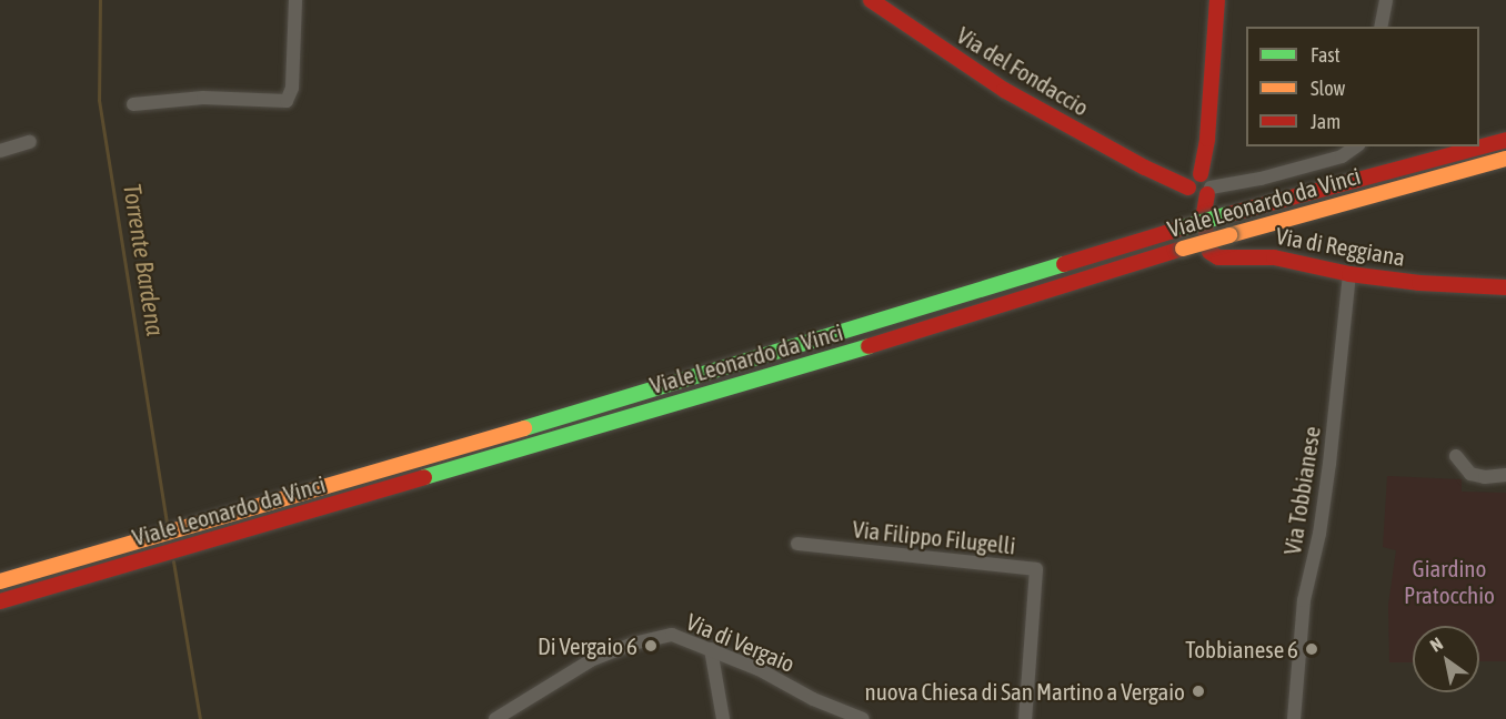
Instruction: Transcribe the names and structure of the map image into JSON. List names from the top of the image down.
{
  "streets": {
    "main road": ["Via del Fondaccio", "Viale Leonardo da Vinci", "Via di Reggiana"],
    "street": ["Via Tobbianese", "Via Filippo Filugelli", "Via di Vergaio"]
  },
  "crossings": [
    ["Via del Fondaccio", "Via di Reggiana"],
    ["Via di Reggiana", "Via Tobbianese"]
  ],
  "water": ["Torrente Bardena"],
  "parks": ["Giardino Pratocchio"],
  "places": ["Di Vergaio 6", "Tobbianese 6", "nuova Chiesa di San Martino a Vergaio"],
  "legend": ["Fast", "Slow", "Jam"],
  "north": "top left"
}
